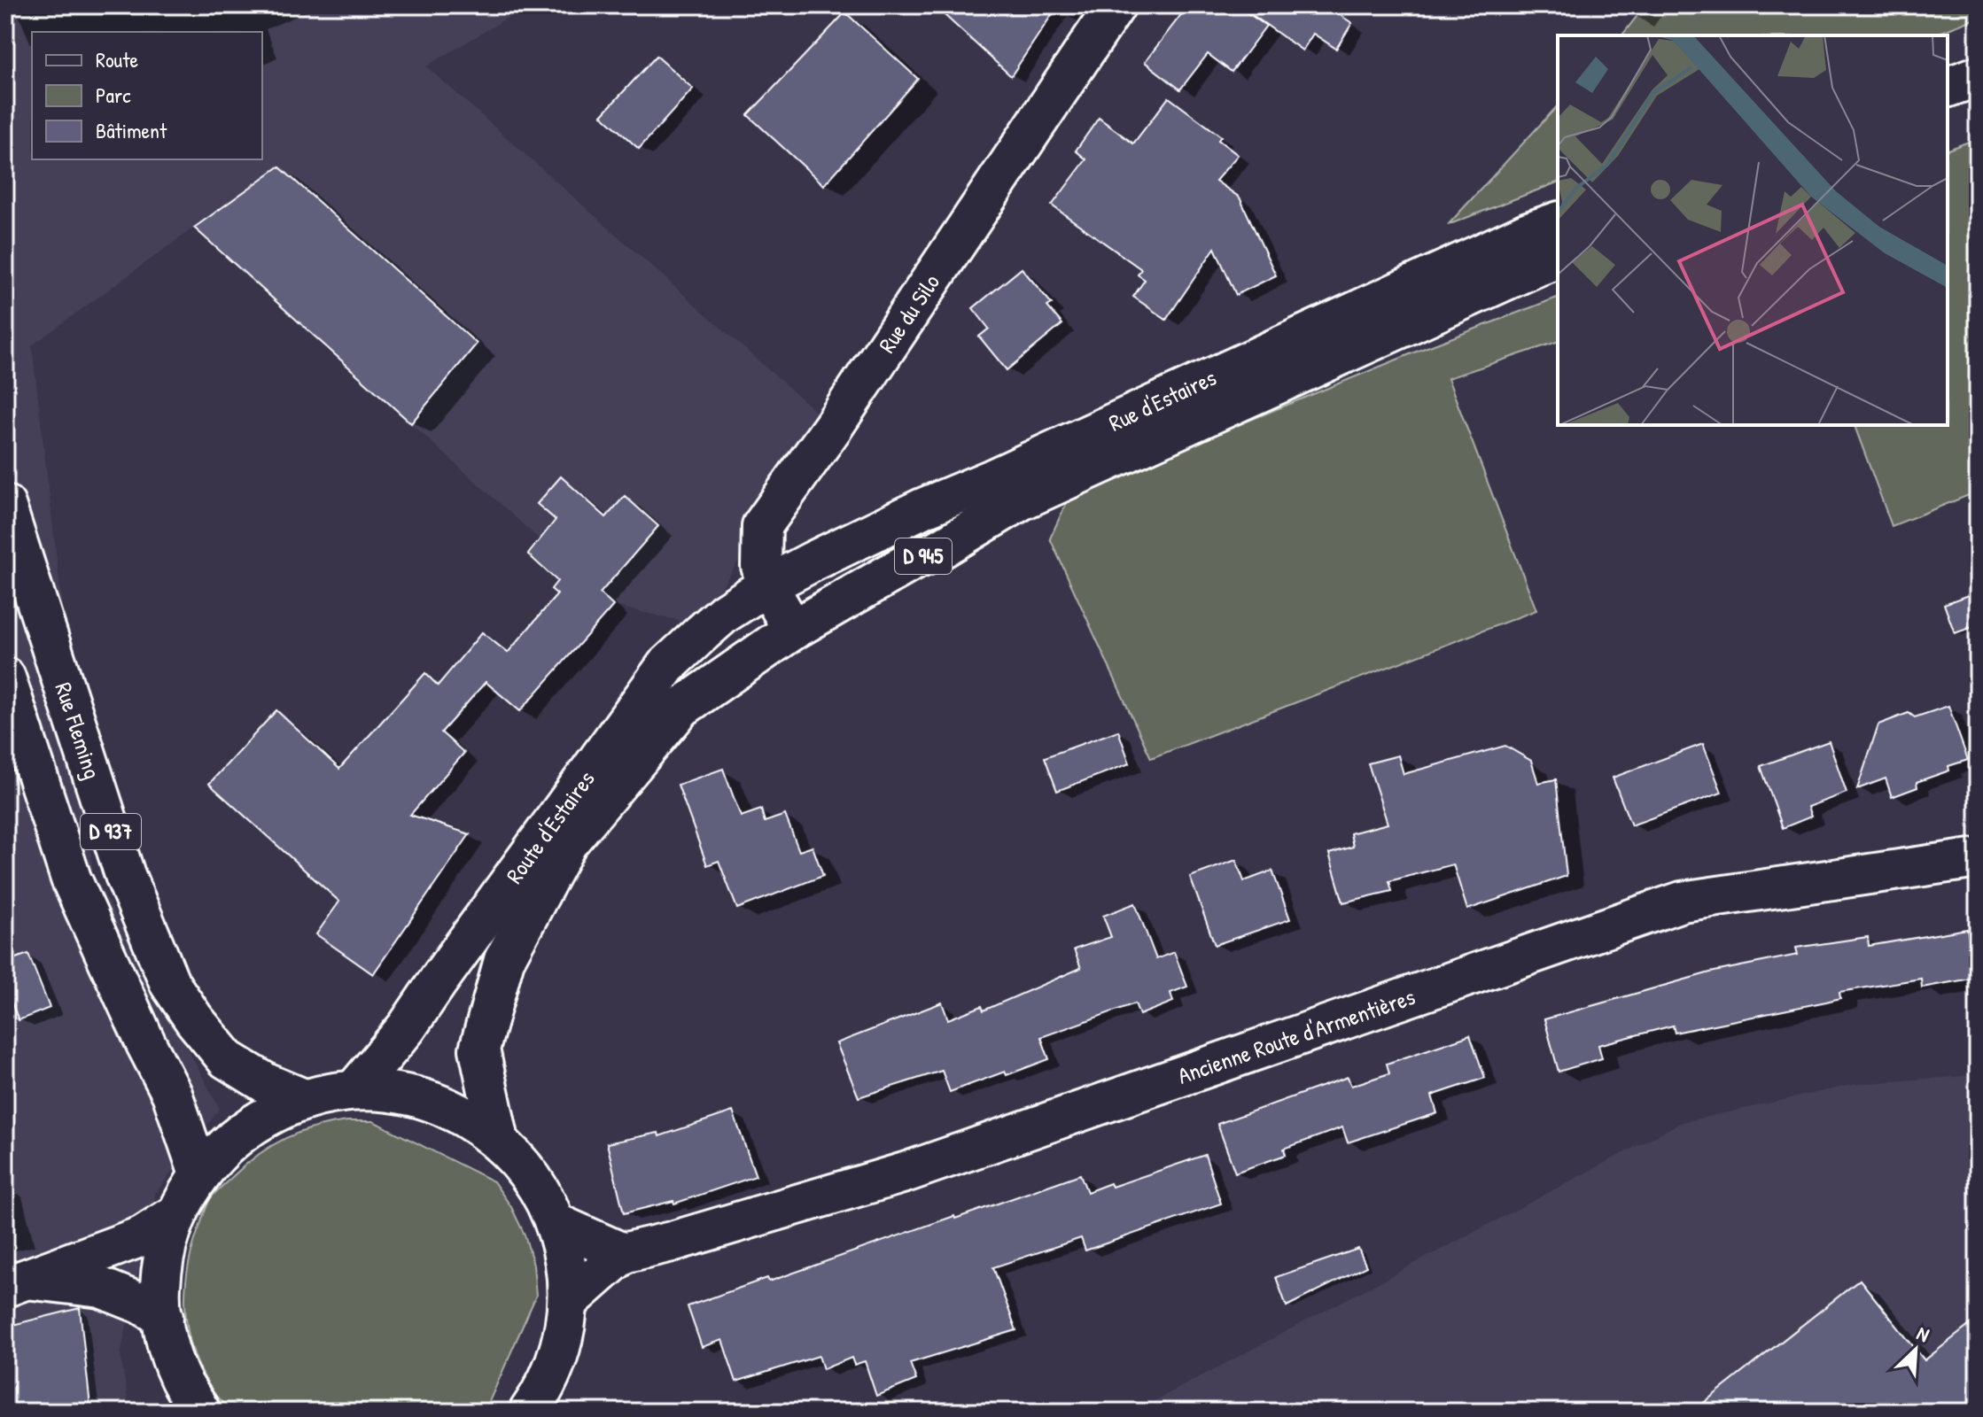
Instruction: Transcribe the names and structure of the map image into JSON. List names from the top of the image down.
{
  "streets": {
    "main road": [
      "Rue du Silo",
      "Rue d'Estaires",
      "D 945",
      "Rue Fleming",
      "Route d'Estaires",
      "D 937",
      "Ancienne Route d'Armentières"
    ]
  },
  "crossings": [
    ["Rue du Silo", "Rue d'Estaires"],
    ["Rue du Silo", "D 945"],
    ["Rue du Silo", "Route d'Estaires"],
    ["Rue d'Estaires", "Route d'Estaires"],
    ["D 945", "Route d'Estaires"]
  ],
  "legend": ["Route", "Parc", "Bâtiment"],
  "north": "top right"
}
